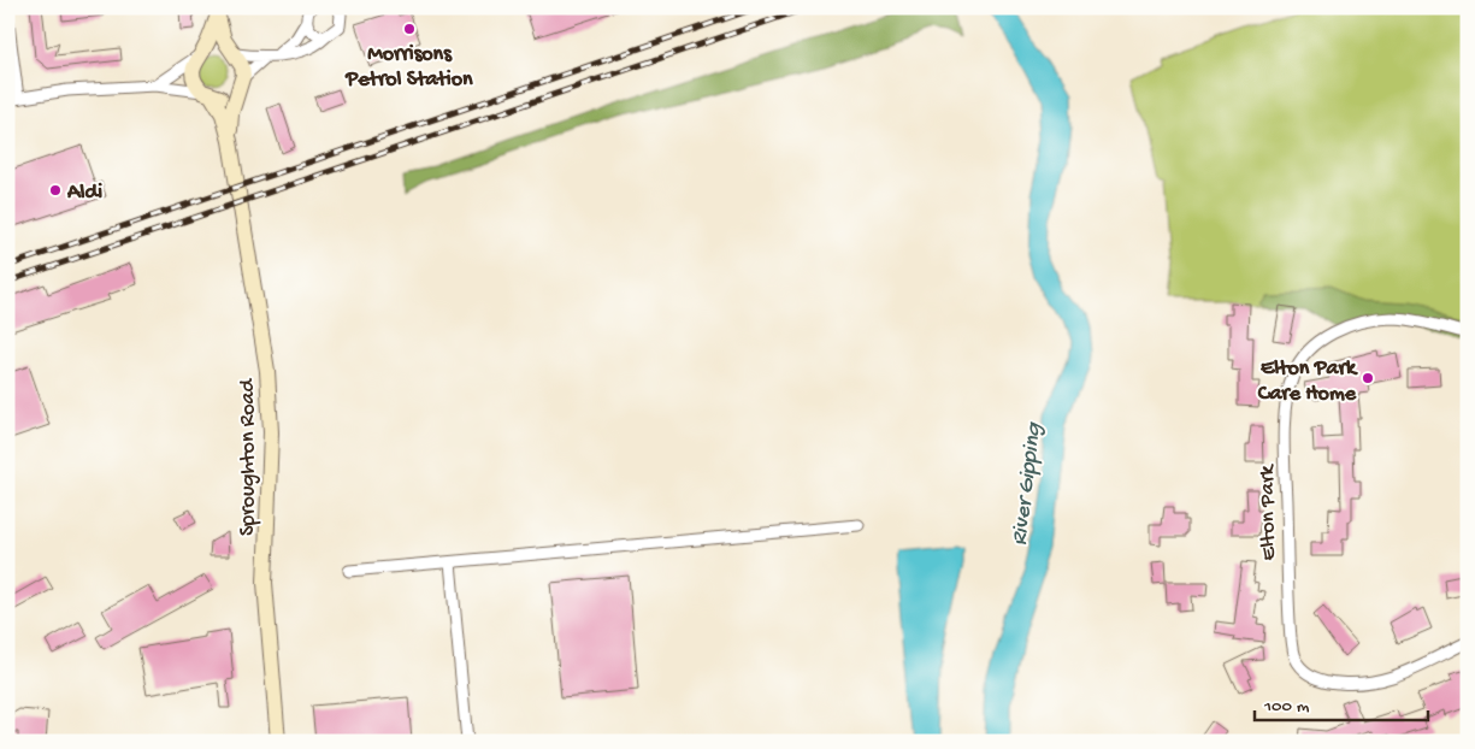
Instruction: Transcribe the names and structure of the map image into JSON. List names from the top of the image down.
{
  "streets": {
    "street": ["Sproughton Road", "Elton Park"]
  },
  "water": ["River Gipping"],
  "places": ["Morrisons Petrol Station", "Aldi", "Elton Park Care Home"],
  "scale_bar": "100 m"
}
